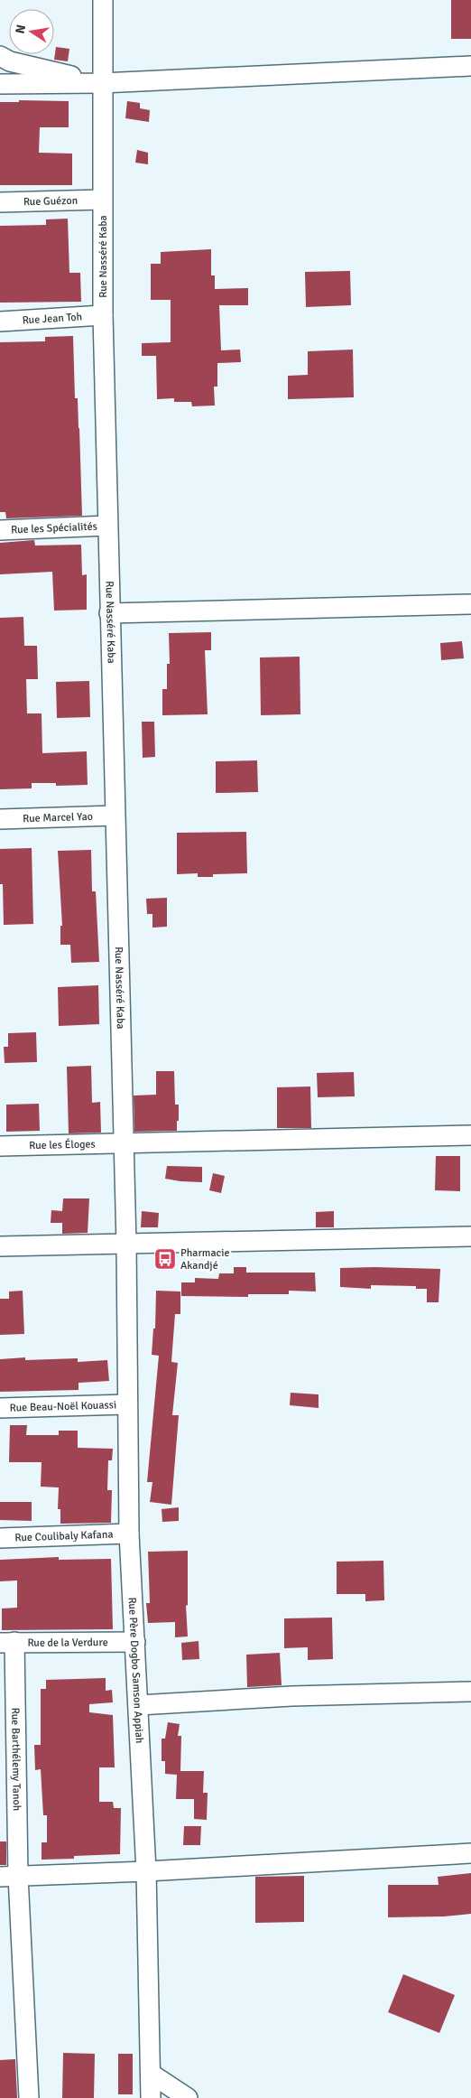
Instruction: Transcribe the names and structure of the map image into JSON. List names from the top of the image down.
{
  "streets": {
    "street": [
      "Rue Guézon",
      "Rue Nasséré Kaba",
      "Rue Jean Toh",
      "Rue les Spécialités",
      "Rue Marcel Yao",
      "Rue les Éloges",
      "Rue Beau-Noël Kouassi",
      "Rue Coulibaly Kafana",
      "Rue de la Verdure",
      "Rue Père Dogbo Samson Appiah",
      "Rue Barthélemy Tanoh"
    ]
  },
  "crossings": [
    ["Rue Guézon", "Rue Nasséré Kaba"],
    ["Rue Nasséré Kaba", "Rue Jean Toh"],
    ["Rue Nasséré Kaba", "Rue les Spécialités"],
    ["Rue Nasséré Kaba", "Rue Marcel Yao"],
    ["Rue Nasséré Kaba", "Rue les Éloges"],
    ["Rue Nasséré Kaba", "Rue Père Dogbo Samson Appiah"],
    ["Rue Beau-Noël Kouassi", "Rue Père Dogbo Samson Appiah"],
    ["Rue Coulibaly Kafana", "Rue Père Dogbo Samson Appiah"],
    ["Rue de la Verdure", "Rue Père Dogbo Samson Appiah"],
    ["Rue de la Verdure", "Rue Barthélemy Tanoh"]
  ],
  "places": {
    "bus stop": ["Pharmacie Akandjé"]
  },
  "north": "left"
}
